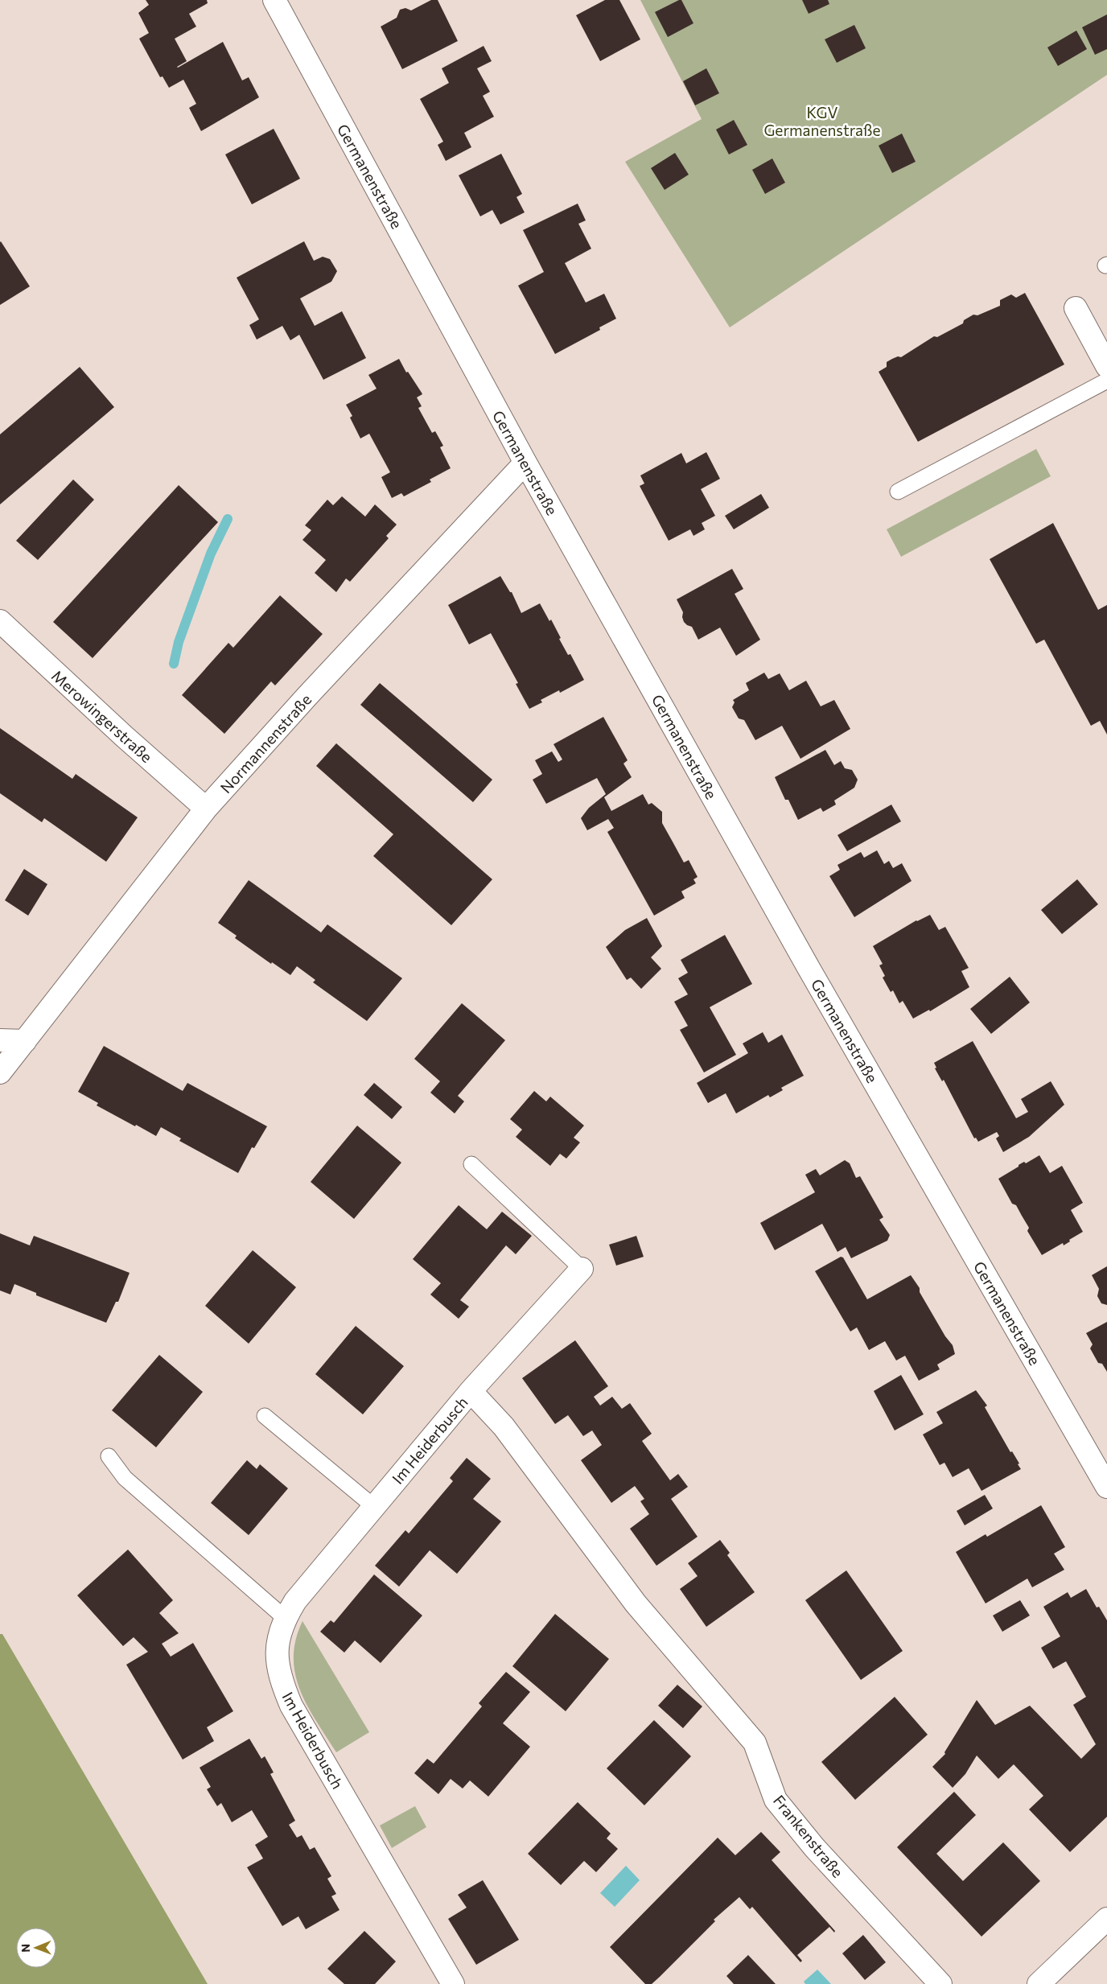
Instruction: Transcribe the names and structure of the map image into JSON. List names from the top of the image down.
{
  "streets": {
    "street": [
      "Germanenstraße",
      "Merowingerstraße",
      "Normannenstraße",
      "Im Heiderbusch",
      "Frankenstraße"
    ]
  },
  "crossings": [
    ["Germanenstraße", "Normannenstraße"],
    ["Merowingerstraße", "Normannenstraße"],
    ["Im Heiderbusch", "Frankenstraße"]
  ],
  "parks": ["KGV Germanenstraße"],
  "north": "left"
}
